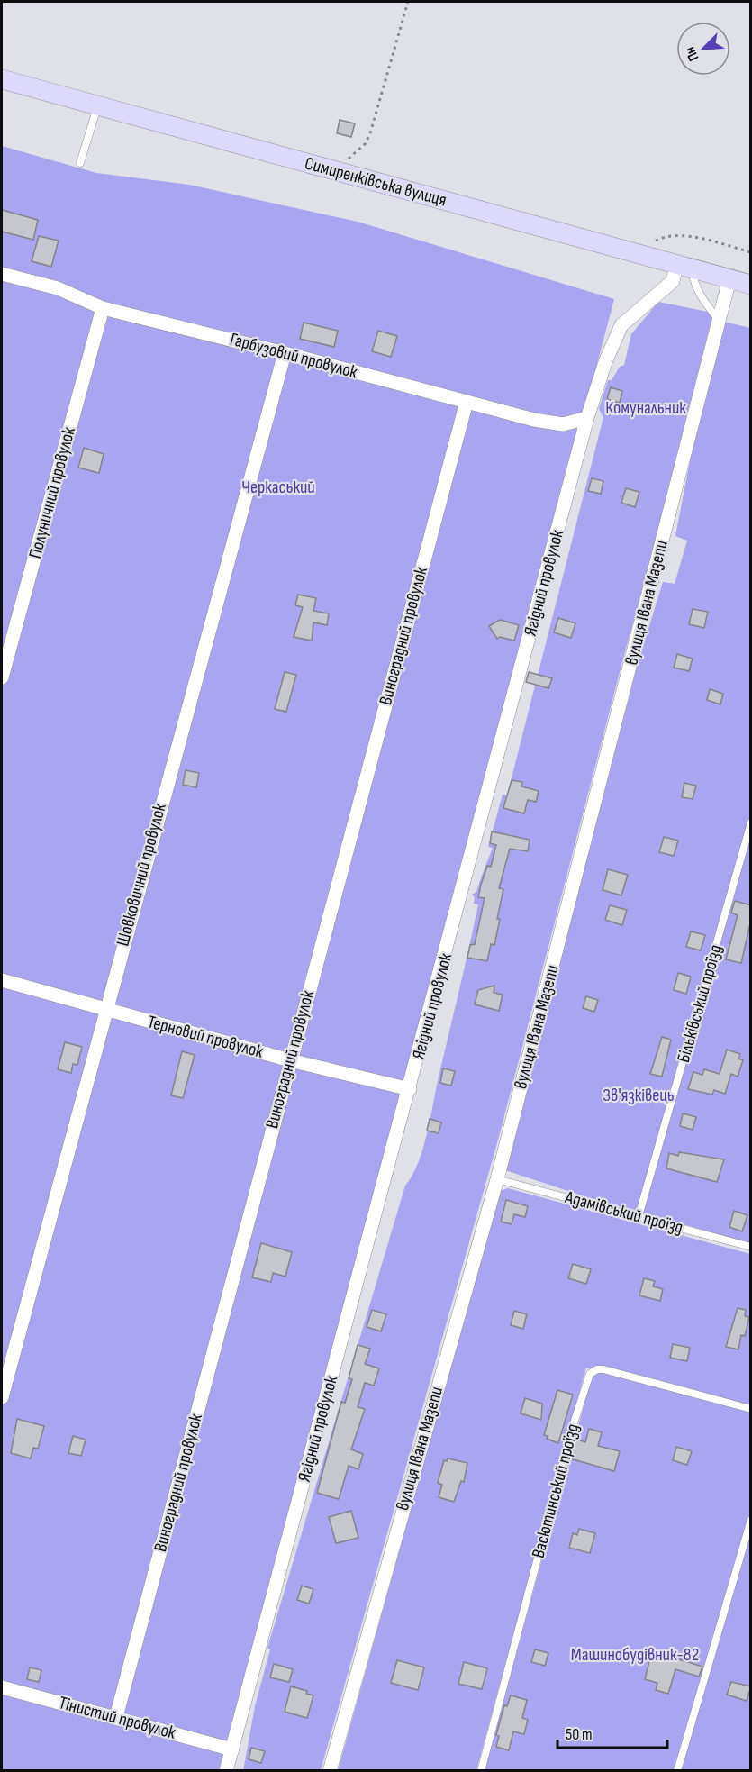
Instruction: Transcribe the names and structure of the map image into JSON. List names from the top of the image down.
{
  "streets": {
    "main road": ["Симиренківська вулиця"],
    "street": [
      "Гарбузовий провулок",
      "Полуничний провулок",
      "Ягідний провулок",
      "вулиця Івана Мазепи",
      "Виноградний провулок",
      "Шовковичний провулок",
      "Терновий провулок",
      "Тінистий провулок"
    ],
    "lane": ["Більківський проїзд", "Адамівський проїзд", "Васютинський проїзд"]
  },
  "crossings": [
    ["Симиренківська вулиця", "Ягідний провулок"],
    ["Симиренківська вулиця", "вулиця Івана Мазепи"],
    ["Гарбузовий провулок", "Полуничний провулок"],
    ["Гарбузовий провулок", "Ягідний провулок"],
    ["Гарбузовий провулок", "Виноградний провулок"],
    ["Гарбузовий провулок", "Шовковичний провулок"],
    ["Ягідний провулок", "Терновий провулок"],
    ["Ягідний провулок", "Тінистий провулок"],
    ["вулиця Івана Мазепи", "Адамівський проїзд"],
    ["Виноградний провулок", "Терновий провулок"],
    ["Виноградний провулок", "Тінистий провулок"],
    ["Шовковичний провулок", "Терновий провулок"],
    ["Більківський проїзд", "Адамівський проїзд"]
  ],
  "parks": [
    "Комунальник",
    "Черкаський",
    "Зв'язківець",
    "Машинобудівник-82"
  ],
  "scale_bar": "50 m",
  "north": "bottom left"
}
